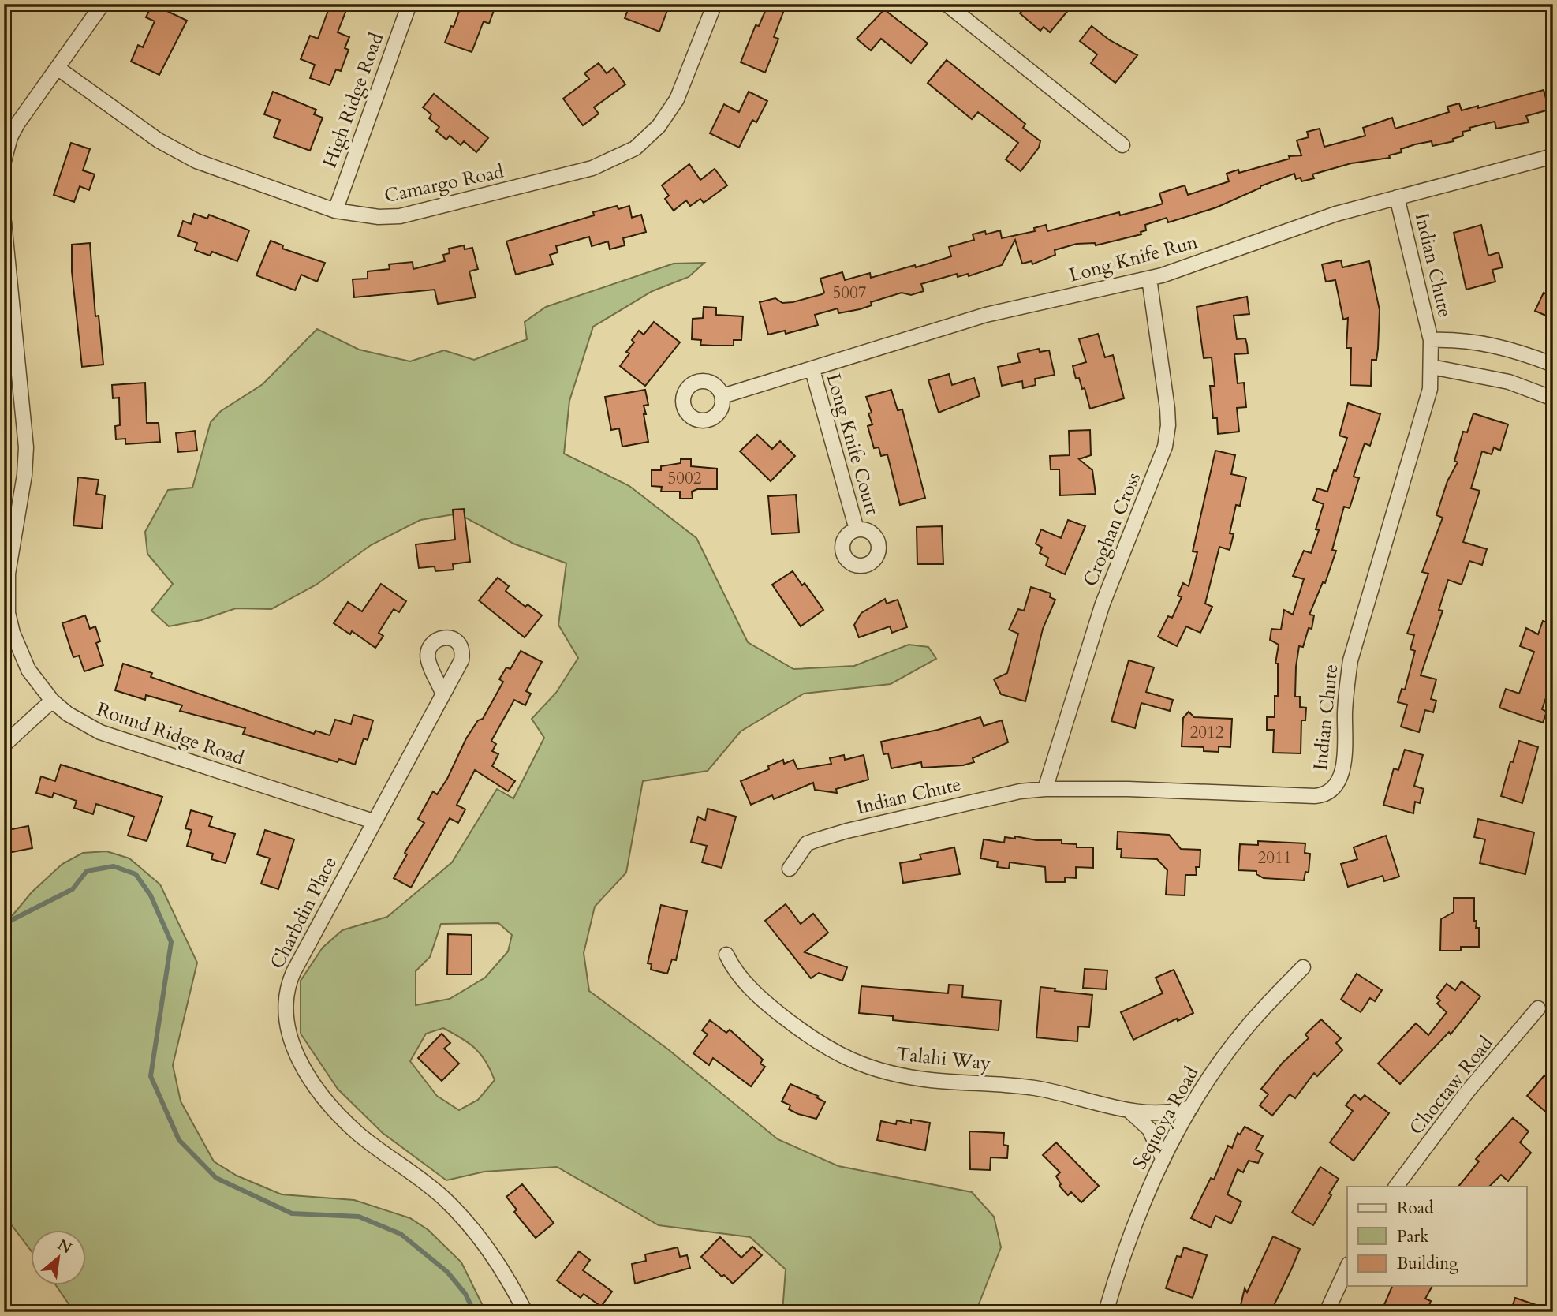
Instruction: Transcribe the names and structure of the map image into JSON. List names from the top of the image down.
{
  "streets": {
    "street": [
      "High Ridge Road",
      "Camargo Road",
      "Long Knife Run",
      "Indian Chute",
      "Long Knife Court",
      "Croghan Cross",
      "Round Ridge Road",
      "Charbdin Place",
      "Talahi Way",
      "Choctaw Road",
      "Sequoya Road"
    ]
  },
  "crossings": [
    ["High Ridge Road", "Camargo Road"],
    ["Long Knife Run", "Indian Chute"],
    ["Long Knife Run", "Long Knife Court"],
    ["Long Knife Run", "Croghan Cross"],
    ["Indian Chute", "Croghan Cross"],
    ["Round Ridge Road", "Charbdin Place"],
    ["Talahi Way", "Sequoya Road"]
  ],
  "house_numbers": [
    "5007",
    "5002",
    "2012",
    "2011"
  ],
  "legend": ["Road", "Park", "Building"],
  "north": "top right"
}
